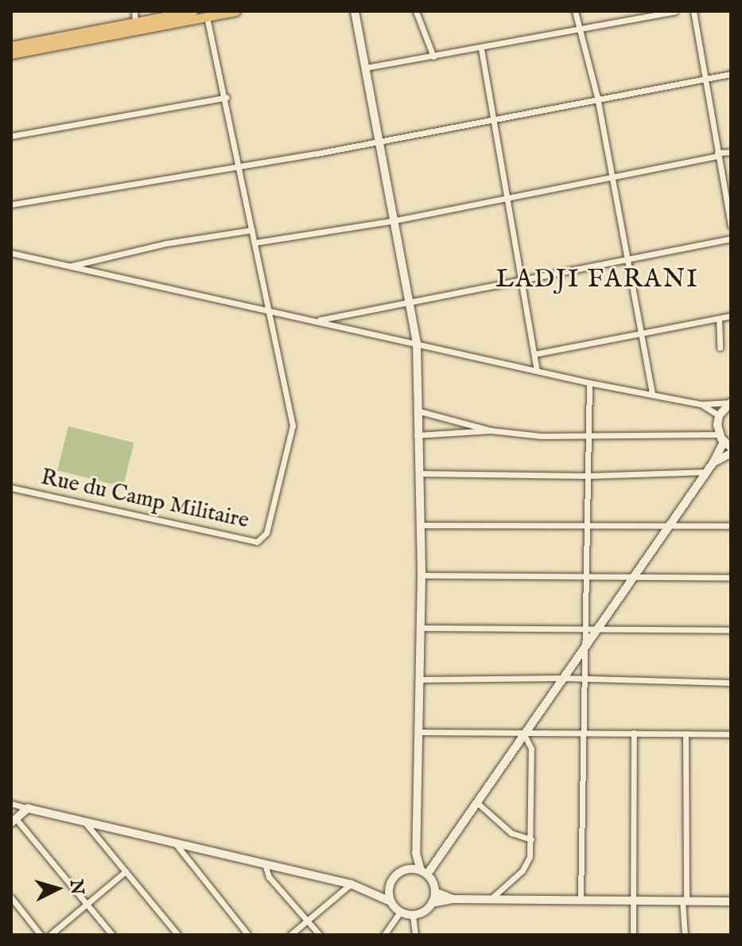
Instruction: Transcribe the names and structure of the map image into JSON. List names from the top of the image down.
{
  "streets": {
    "street": ["Rue du Camp Militaire"]
  },
  "districts": ["LADJI FARANI"],
  "north": "right"
}
